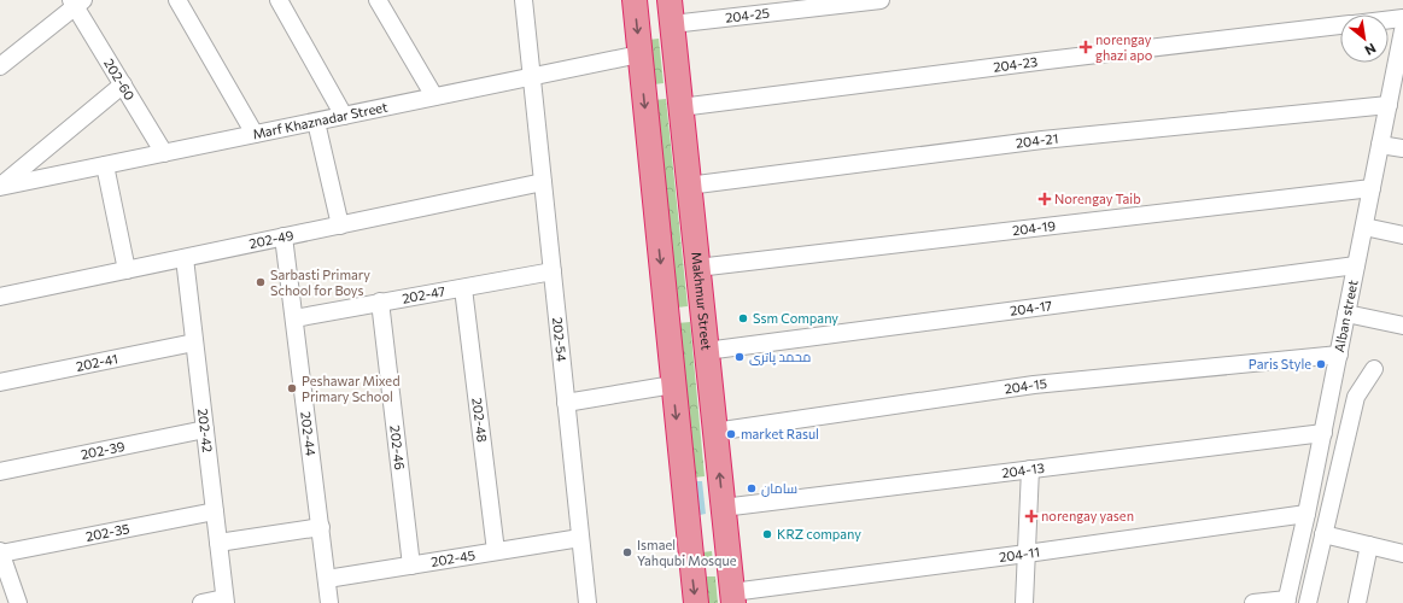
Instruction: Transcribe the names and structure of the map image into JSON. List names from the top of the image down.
{
  "streets": {
    "highway": ["Makhmur Street"],
    "street": [
      "204-25",
      "204-23",
      "202-60",
      "Marf Khaznadar Street",
      "204-21",
      "204-19",
      "202-49",
      "202-47",
      "204-17",
      "Alban street",
      "202-54",
      "202-41",
      "204-15",
      "202-48",
      "202-42",
      "202-44",
      "202-46",
      "202-39",
      "204-13",
      "202-35",
      "204-11",
      "202-45"
    ]
  },
  "crossings": [
    ["204-25", "Makhmur Street"],
    ["204-23", "Makhmur Street"],
    ["202-60", "Marf Khaznadar Street"],
    ["Marf Khaznadar Street", "202-54"],
    ["204-21", "Makhmur Street"],
    ["204-21", "Alban street"],
    ["204-19", "Makhmur Street"],
    ["204-19", "Alban street"],
    ["202-49", "202-54"],
    ["202-49", "202-42"],
    ["202-49", "202-44"],
    ["202-47", "202-54"],
    ["202-47", "202-48"],
    ["202-47", "202-44"],
    ["202-47", "202-46"],
    ["Makhmur Street", "204-17"],
    ["Makhmur Street", "204-15"],
    ["Makhmur Street", "204-13"],
    ["Makhmur Street", "204-11"],
    ["204-17", "Alban street"],
    ["Alban street", "204-15"],
    ["Alban street", "204-13"],
    ["Alban street", "204-11"],
    ["202-54", "202-45"],
    ["202-41", "202-42"],
    ["202-48", "202-45"],
    ["202-42", "202-39"],
    ["202-42", "202-35"],
    ["202-44", "202-45"],
    ["202-46", "202-45"]
  ],
  "places": {
    "health": ["norengay ghazi apo", "Norengay Taib", "norengay yasen"],
    "other": [
      "Sarbasti Primary School for Boys",
      "Ssm Company",
      "محمد پاتری",
      "Paris Style",
      "Peshawar Mixed Primary School",
      "market Rasul",
      "سامان",
      "KRZ company",
      "Ismael Yahqubi Mosque"
    ]
  },
  "north": "bottom right"
}
